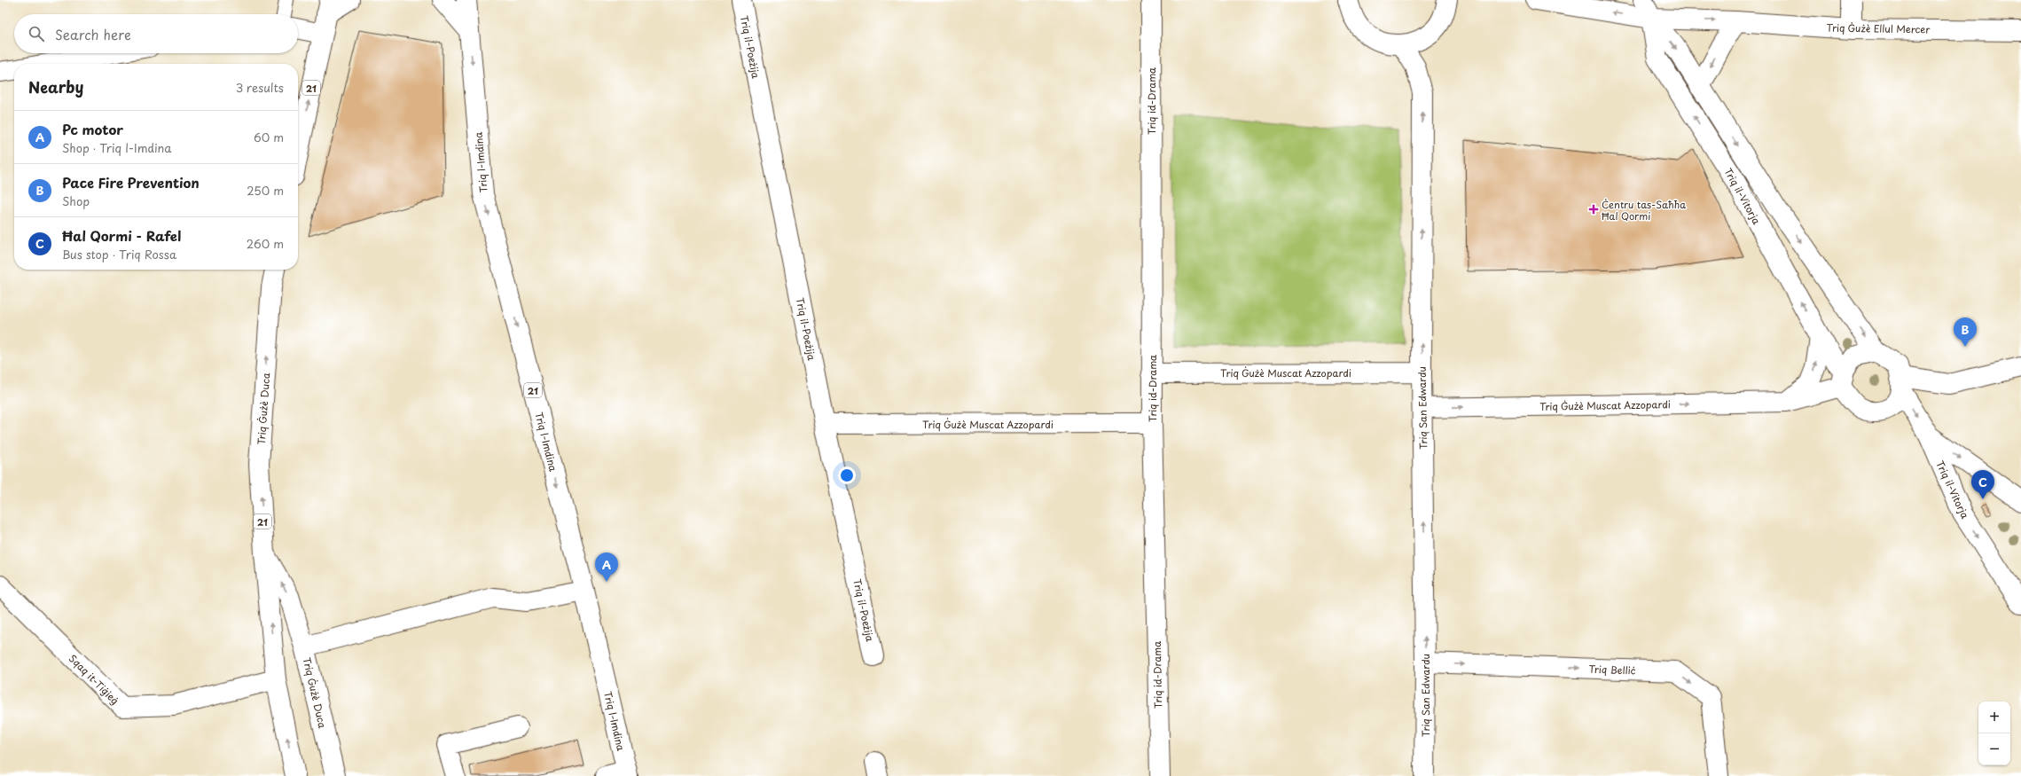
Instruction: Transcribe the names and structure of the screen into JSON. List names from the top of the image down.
{
  "streets": {
    "main road": [
      "Triq Ġużè Ellul Mercer",
      "Triq il-Poeżija",
      "21",
      "Triq id-Drama",
      "Triq l-Imdina",
      "Triq il-Vitorja",
      "Triq Ġużè Muscat Azzopardi",
      "Triq San Edwardu",
      "Triq Ġużè Duca",
      "Triq Belliċ",
      "Sqaq it-Tiġieġ"
    ]
  },
  "crossings": [
    ["Triq Ġużè Ellul Mercer", "Triq il-Vitorja"],
    ["Triq il-Poeżija", "Triq Ġużè Muscat Azzopardi"],
    ["Triq id-Drama", "Triq Ġużè Muscat Azzopardi"],
    ["Triq il-Vitorja", "Triq Ġużè Muscat Azzopardi"],
    ["Triq Ġużè Muscat Azzopardi", "Triq San Edwardu"],
    ["Triq San Edwardu", "Triq Belliċ"],
    ["Triq Ġużè Duca", "Sqaq it-Tiġieġ"]
  ],
  "one_way": [
    "Triq l-Imdina",
    "Triq Ġużè Muscat Azzopardi",
    "Triq San Edwardu",
    "Triq Ġużè Duca",
    "Triq Belliċ"
  ],
  "places": {
    "health": ["Ċentru tas-Saħħa Ħal Qormi"]
  },
  "page": {
    "search": "Search here",
    "heading": ["Nearby", "3 results"],
    "list": [
      {
        "mark": "A",
        "name": "Pc motor",
        "note": "Shop · Triq l-Imdina",
        "value": "60 m"
      },
      {
        "mark": "B",
        "name": "Pace Fire Prevention",
        "note": "Shop",
        "value": "250 m"
      },
      {
        "mark": "C",
        "name": "Ħal Qormi - Rafel",
        "note": "Bus stop · Triq Rossa",
        "value": "260 m"
      }
    ],
    "pins": ["B", "C", "A"],
    "map_buttons": ["+", "−"]
  }
}
